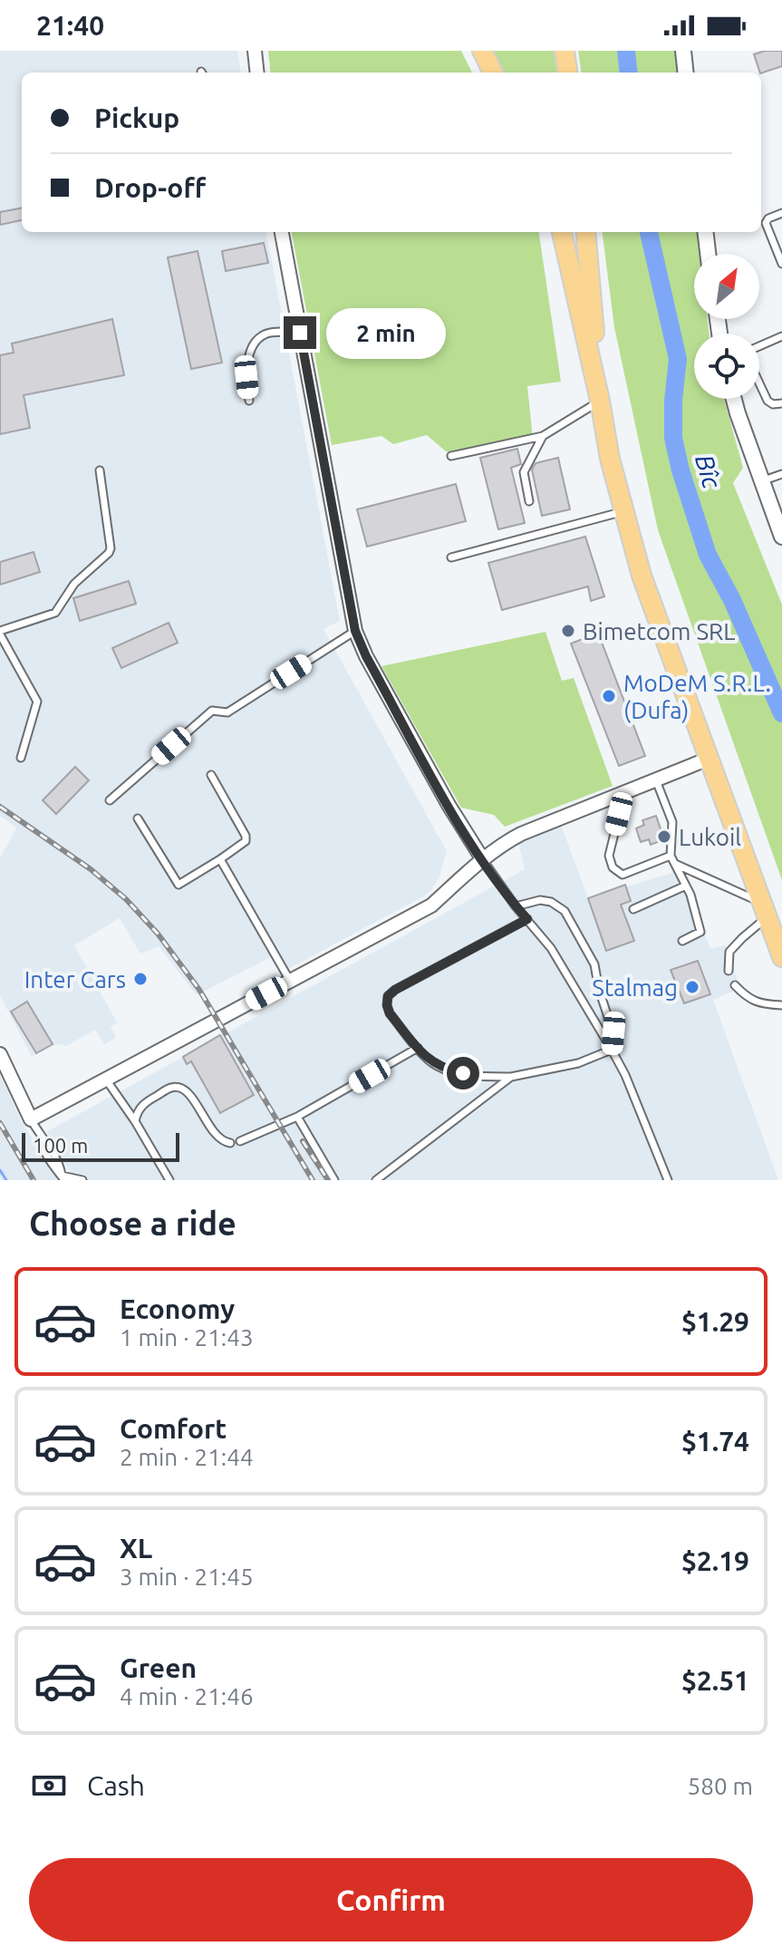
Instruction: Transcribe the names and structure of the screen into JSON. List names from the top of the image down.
{
  "water": ["Bîc"],
  "places": [
    "Bimetcom SRL",
    "MoDeM S.R.L. (Dufa)",
    "Lukoil",
    "Inter Cars",
    "Stalmag"
  ],
  "scale_bar": "100 m",
  "north": "top right",
  "page": {
    "status": "21:40",
    "banner": ["Pickup", "Drop-off"],
    "bubble": "2 min",
    "scale": "100 m",
    "heading": "Choose a ride",
    "list": [
      {
        "name": "Economy",
        "note": "1 min · 21:43",
        "value": "$1.29"
      },
      {
        "name": "Comfort",
        "note": "2 min · 21:44",
        "value": "$1.74"
      },
      {
        "name": "XL",
        "note": "3 min · 21:45",
        "value": "$2.19"
      },
      {
        "name": "Green",
        "note": "4 min · 21:46",
        "value": "$2.51"
      }
    ],
    "pay": ["Cash", "580 m"],
    "buttons": "Confirm"
  }
}
